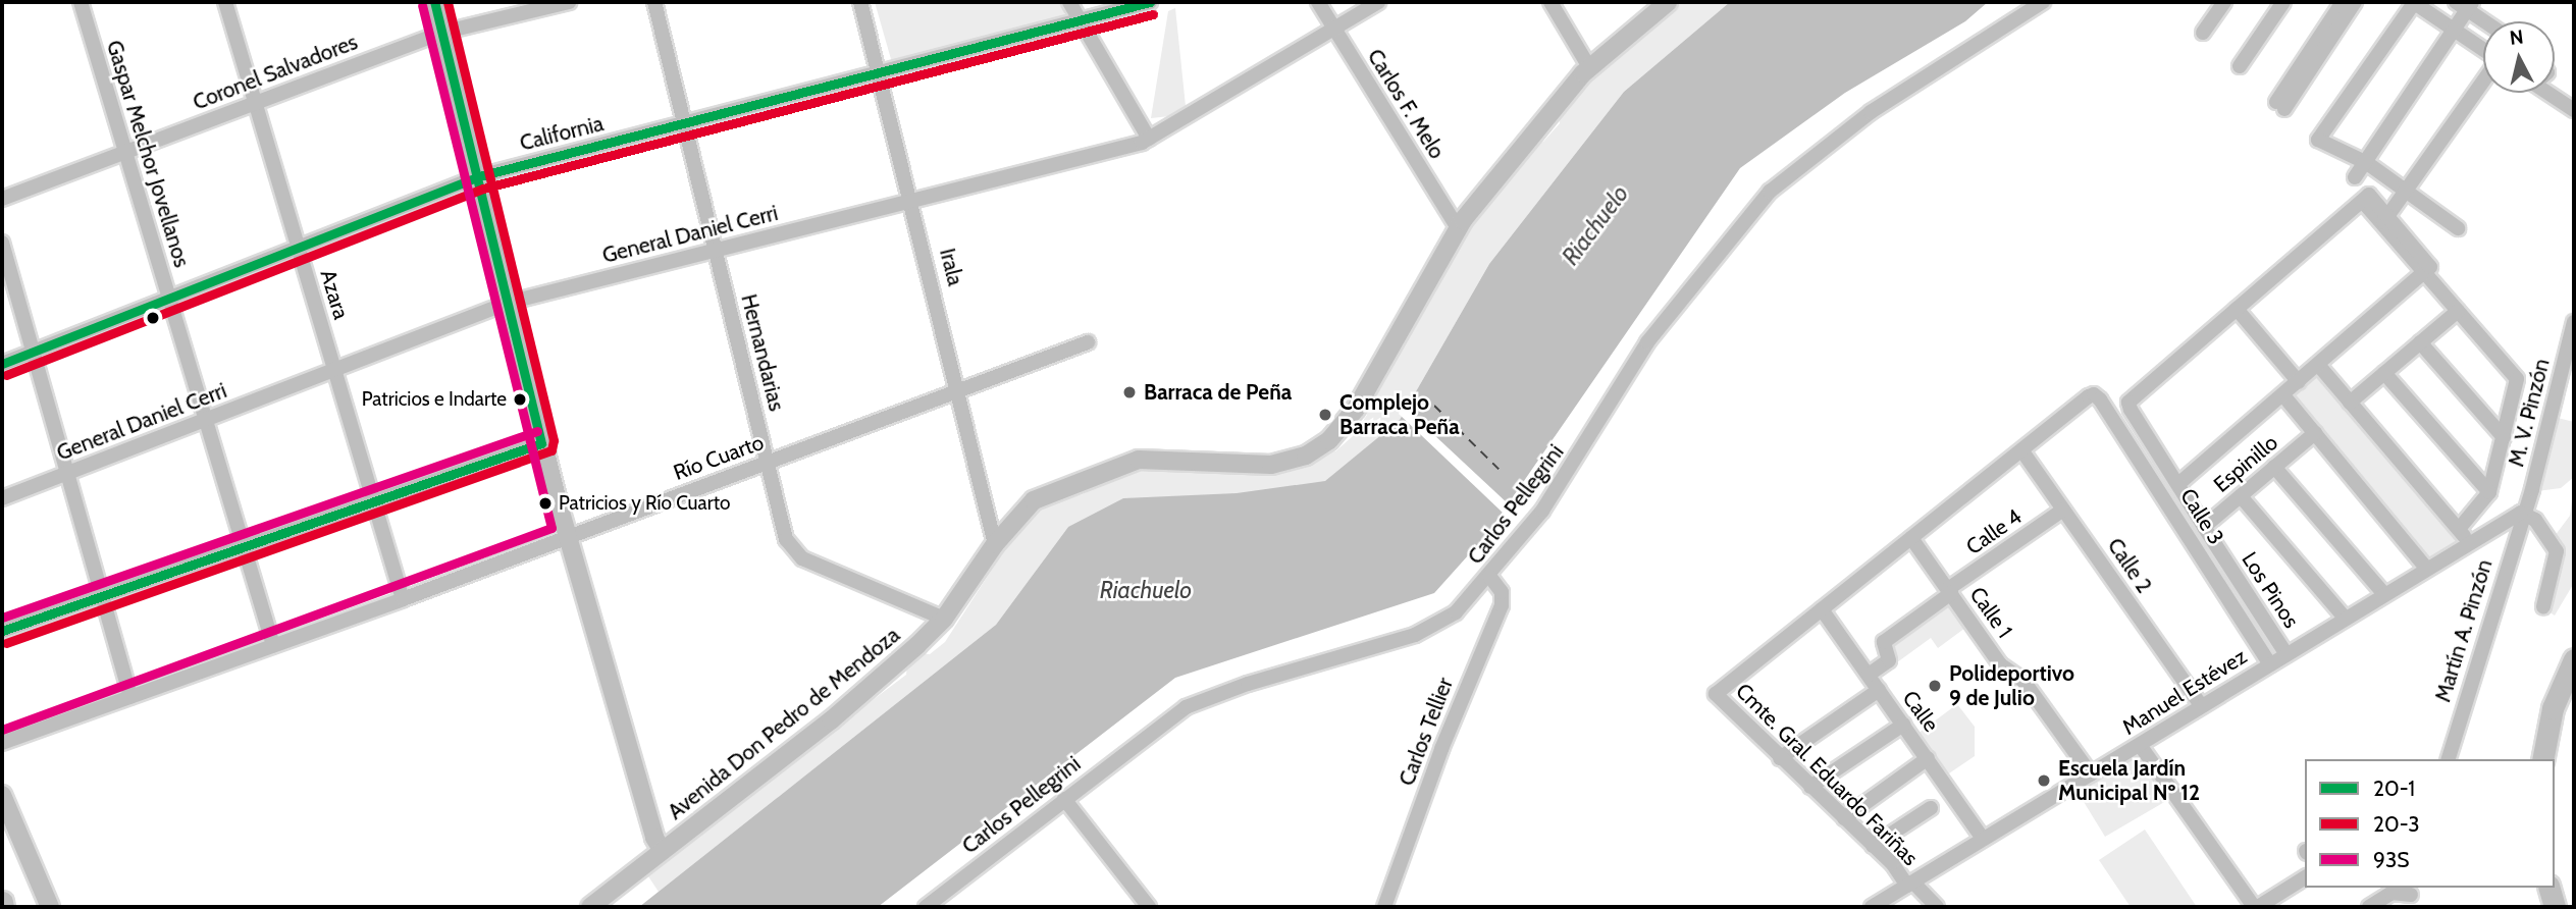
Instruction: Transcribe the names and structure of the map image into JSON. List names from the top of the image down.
{
  "streets": {
    "main road": ["Avenida Don Pedro de Mendoza"],
    "street": [
      "Coronel Salvadores",
      "Carlos F. Melo",
      "California",
      "Gaspar Melchor Jovellanos",
      "General Daniel Cerri",
      "Irala",
      "Azara",
      "Hernandarias",
      "M. V. Pinzón",
      "Río Cuarto",
      "Espinillo",
      "Carlos Pellegrini",
      "Calle 3",
      "Calle 4",
      "Calle 2",
      "Los Pinos",
      "Calle 1",
      "Martín A. Pinzón",
      "Manuel Estévez",
      "Calle",
      "Carlos Tellier",
      "Cmte. Gral. Eduardo Fariñas"
    ]
  },
  "crossings": [
    ["Coronel Salvadores", "Gaspar Melchor Jovellanos"],
    ["Coronel Salvadores", "Azara"],
    ["Carlos F. Melo", "General Daniel Cerri"],
    ["Carlos F. Melo", "Avenida Don Pedro de Mendoza"],
    ["California", "Gaspar Melchor Jovellanos"],
    ["California", "Irala"],
    ["California", "Azara"],
    ["California", "Hernandarias"],
    ["Gaspar Melchor Jovellanos", "General Daniel Cerri"],
    ["Gaspar Melchor Jovellanos", "Río Cuarto"],
    ["General Daniel Cerri", "Irala"],
    ["General Daniel Cerri", "Azara"],
    ["General Daniel Cerri", "Hernandarias"],
    ["Irala", "Río Cuarto"],
    ["Irala", "Avenida Don Pedro de Mendoza"],
    ["Azara", "Río Cuarto"],
    ["Hernandarias", "Río Cuarto"],
    ["Hernandarias", "Avenida Don Pedro de Mendoza"],
    ["M. V. Pinzón", "Martín A. Pinzón"],
    ["M. V. Pinzón", "Manuel Estévez"],
    ["Espinillo", "Los Pinos"],
    ["Carlos Pellegrini", "Carlos Tellier"],
    ["Calle 3", "Calle 2"],
    ["Calle 3", "Manuel Estévez"],
    ["Calle 4", "Calle 2"],
    ["Calle 4", "Calle 1"],
    ["Calle 4", "Calle"],
    ["Calle 2", "Manuel Estévez"],
    ["Los Pinos", "Manuel Estévez"],
    ["Calle 1", "Manuel Estévez"],
    ["Martín A. Pinzón", "Manuel Estévez"],
    ["Manuel Estévez", "Calle"],
    ["Manuel Estévez", "Cmte. Gral. Eduardo Fariñas"],
    ["Calle", "Cmte. Gral. Eduardo Fariñas"]
  ],
  "water": ["Riachuelo"],
  "places": [
    "Barraca de Peña",
    "Patricios e Indarte",
    "Complejo Barraca Peña",
    "Patricios y Río Cuarto",
    "Polideportivo 9 de Julio",
    "Escuela Jardín Municipal Nº 12"
  ],
  "lines": ["transit line 20-1", "transit line 20-3", "transit line 93S"],
  "legend": ["20-1", "20-3", "93S"],
  "north": "top"
}
